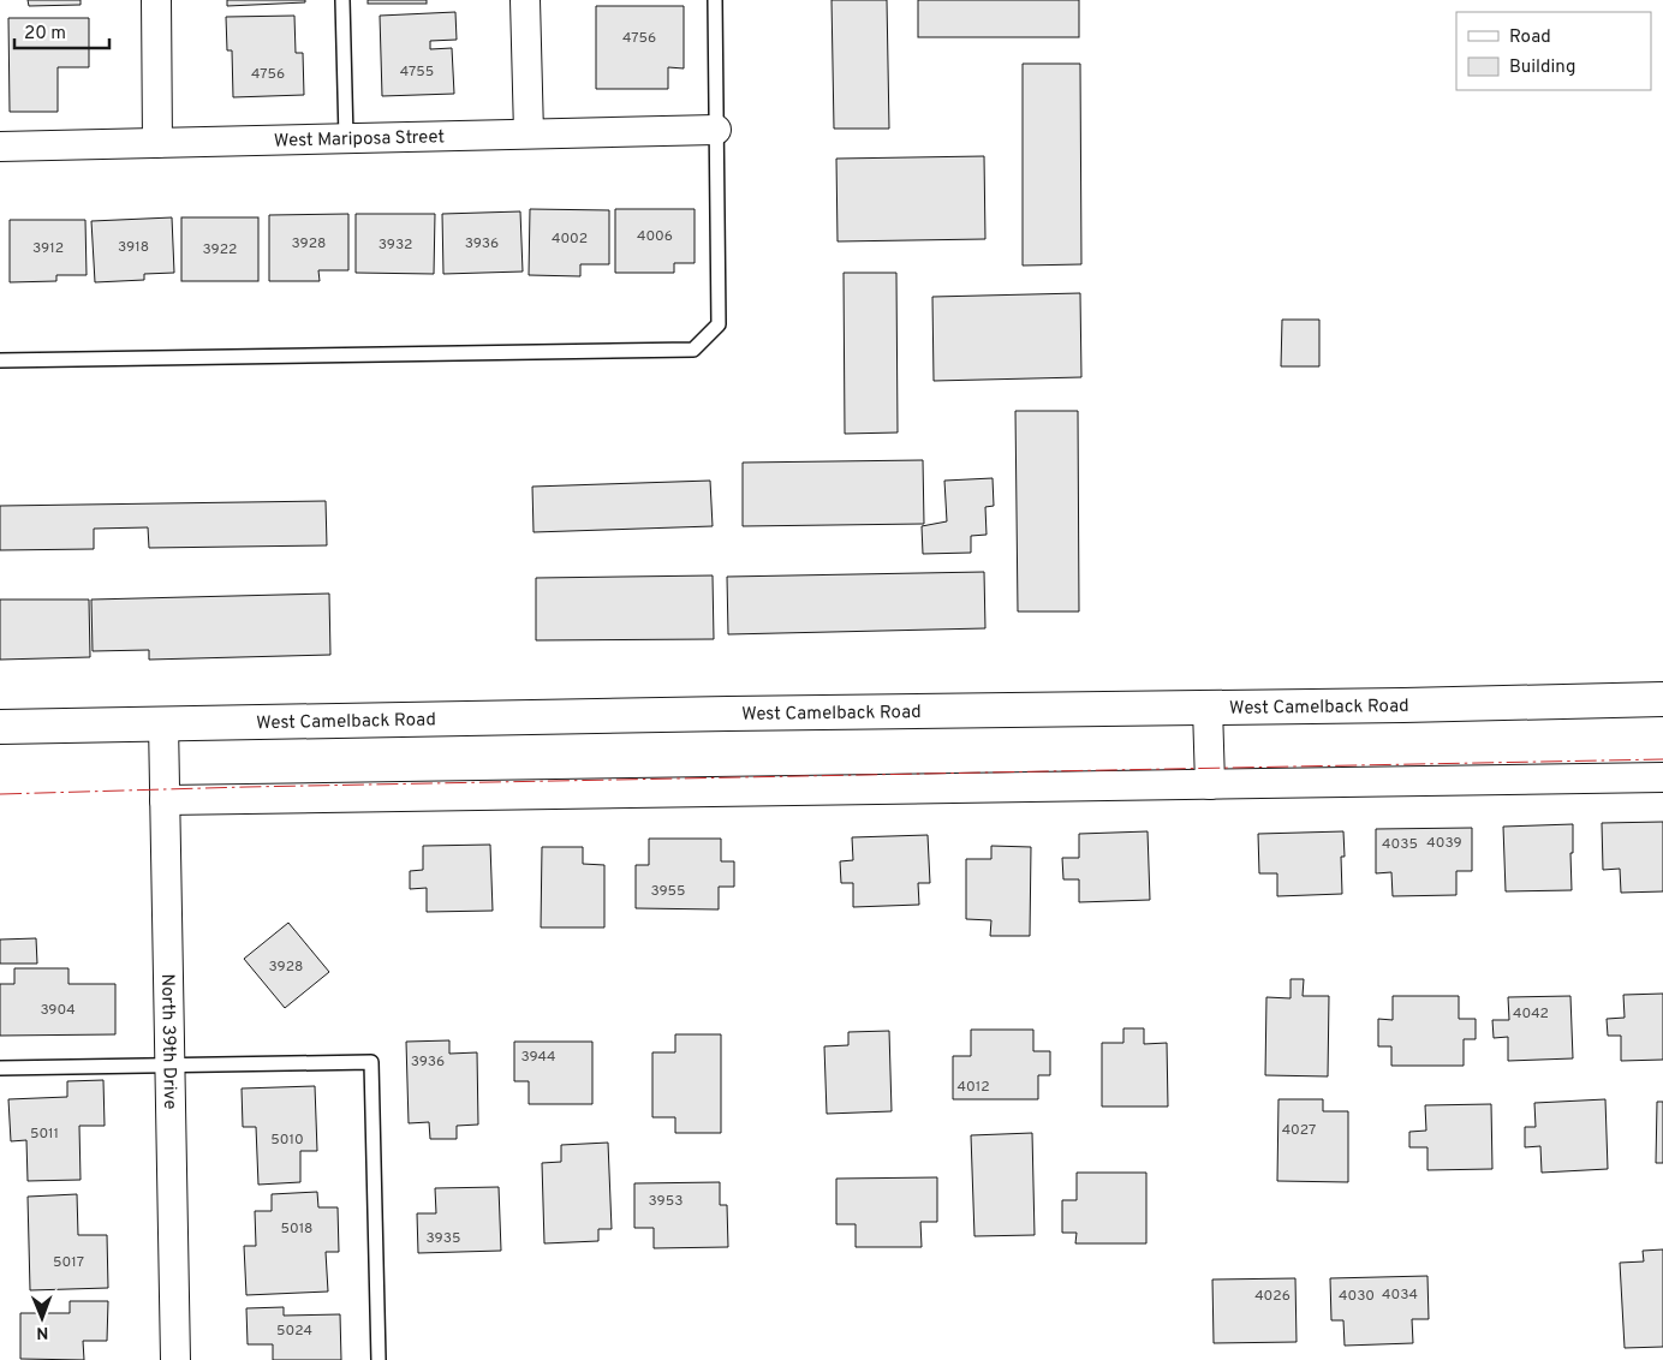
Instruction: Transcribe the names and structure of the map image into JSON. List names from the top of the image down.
{
  "streets": {
    "main road": ["West Camelback Road"],
    "street": ["West Mariposa Street", "North 39th Drive"]
  },
  "crossings": [
    ["West Camelback Road", "North 39th Drive"]
  ],
  "house_numbers": [
    "4756",
    "4755",
    "4756",
    "4006",
    "4002",
    "3928",
    "3936",
    "3932",
    "3918",
    "3912",
    "3922",
    "4039",
    "4035",
    "3955",
    "3928",
    "3904",
    "4042",
    "3944",
    "3936",
    "4012",
    "4027",
    "5011",
    "5010",
    "3953",
    "5018",
    "3935",
    "5017",
    "4034",
    "4026",
    "4030",
    "5024"
  ],
  "legend": ["Road", "Building"],
  "scale_bar": "20 m",
  "north": "bottom"
}
